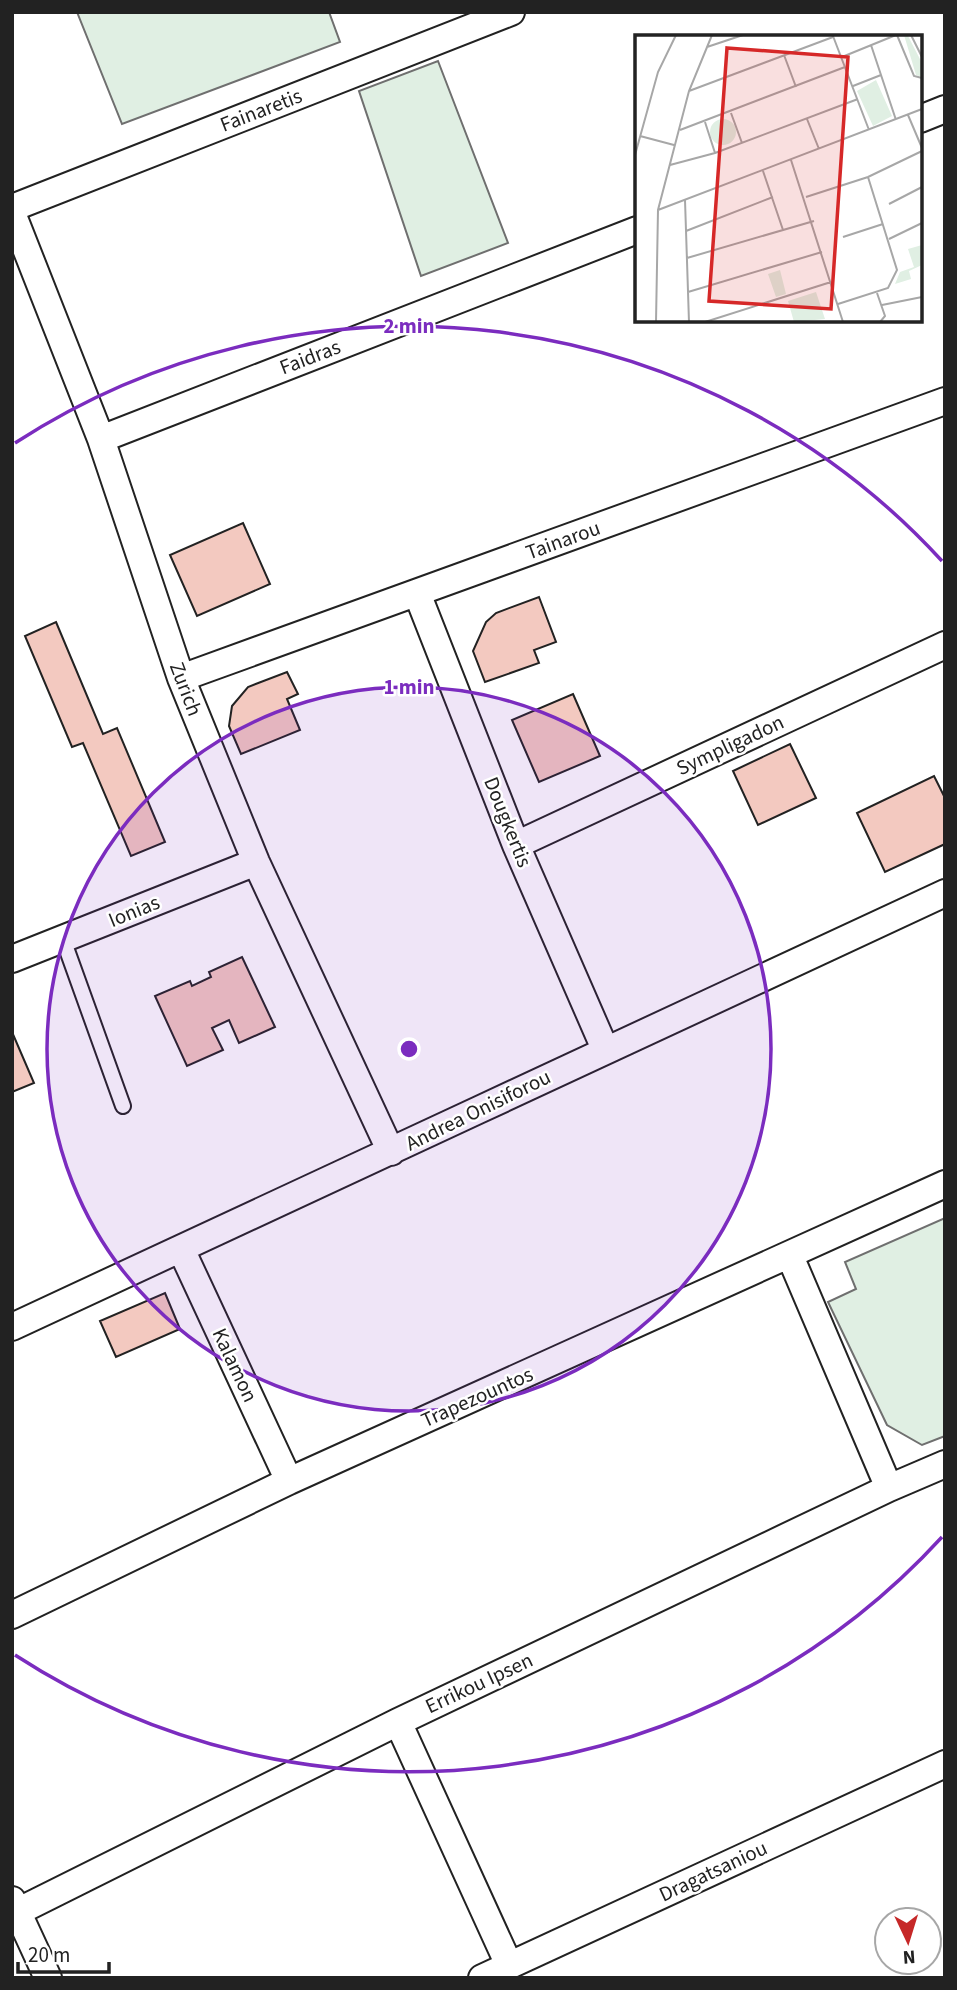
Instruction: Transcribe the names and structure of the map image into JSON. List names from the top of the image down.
{
  "streets": {
    "street": [
      "Fainaretis",
      "Faidras",
      "Tainarou",
      "Zurich",
      "Sympligadon",
      "Dougkertis",
      "Ionias",
      "Andrea Onisiforou",
      "Kalamon",
      "Trapezountos",
      "Errikou Ipsen",
      "Dragatsaniou"
    ]
  },
  "crossings": [
    ["Faidras", "Zurich"],
    ["Tainarou", "Zurich"],
    ["Tainarou", "Dougkertis"],
    ["Zurich", "Ionias"],
    ["Zurich", "Andrea Onisiforou"],
    ["Sympligadon", "Dougkertis"],
    ["Dougkertis", "Andrea Onisiforou"],
    ["Andrea Onisiforou", "Kalamon"],
    ["Kalamon", "Trapezountos"]
  ],
  "scale_bar": "20 m",
  "north": "bottom",
  "rings": ["2 min", "1 min"]
}
